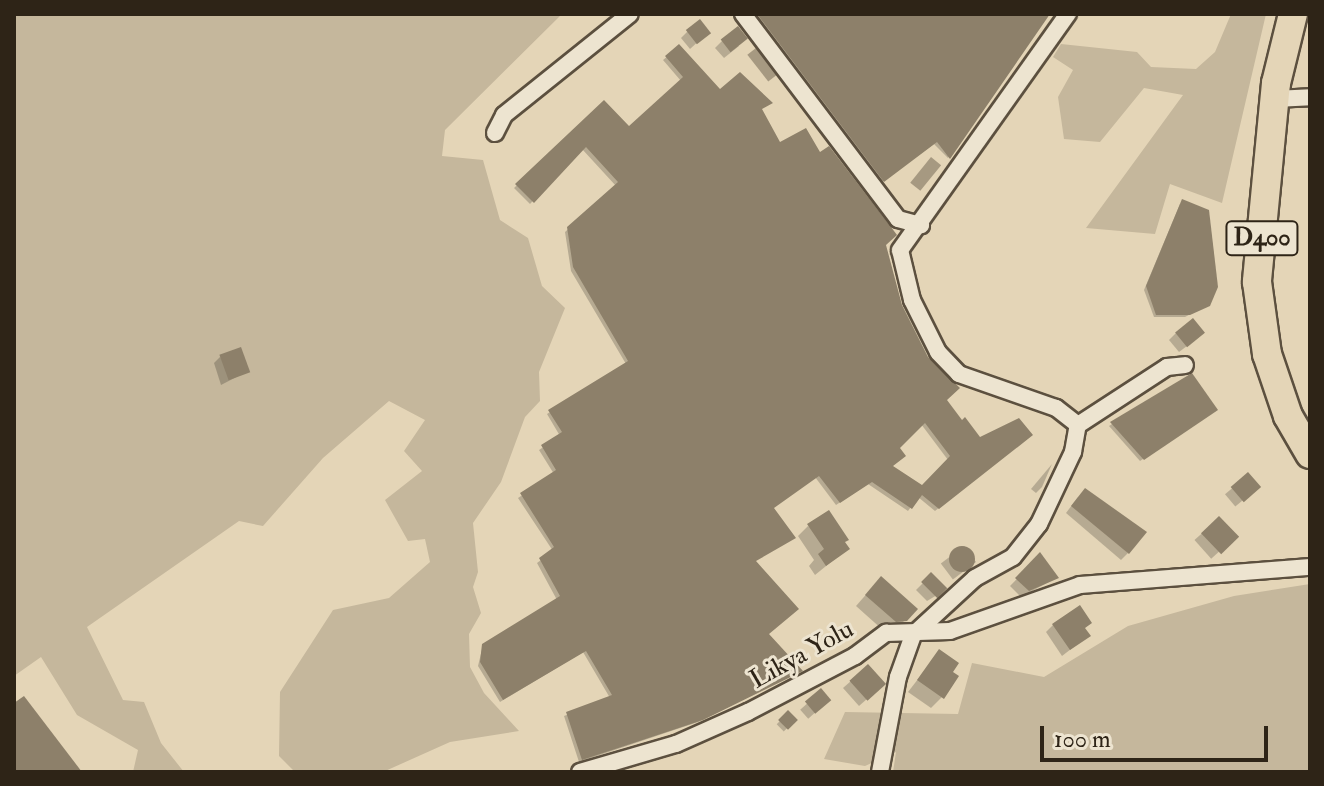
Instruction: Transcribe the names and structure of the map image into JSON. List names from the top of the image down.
{
  "streets": {
    "highway": ["D400"],
    "street": ["Likya Yolu"]
  },
  "scale_bar": "100 m"
}
